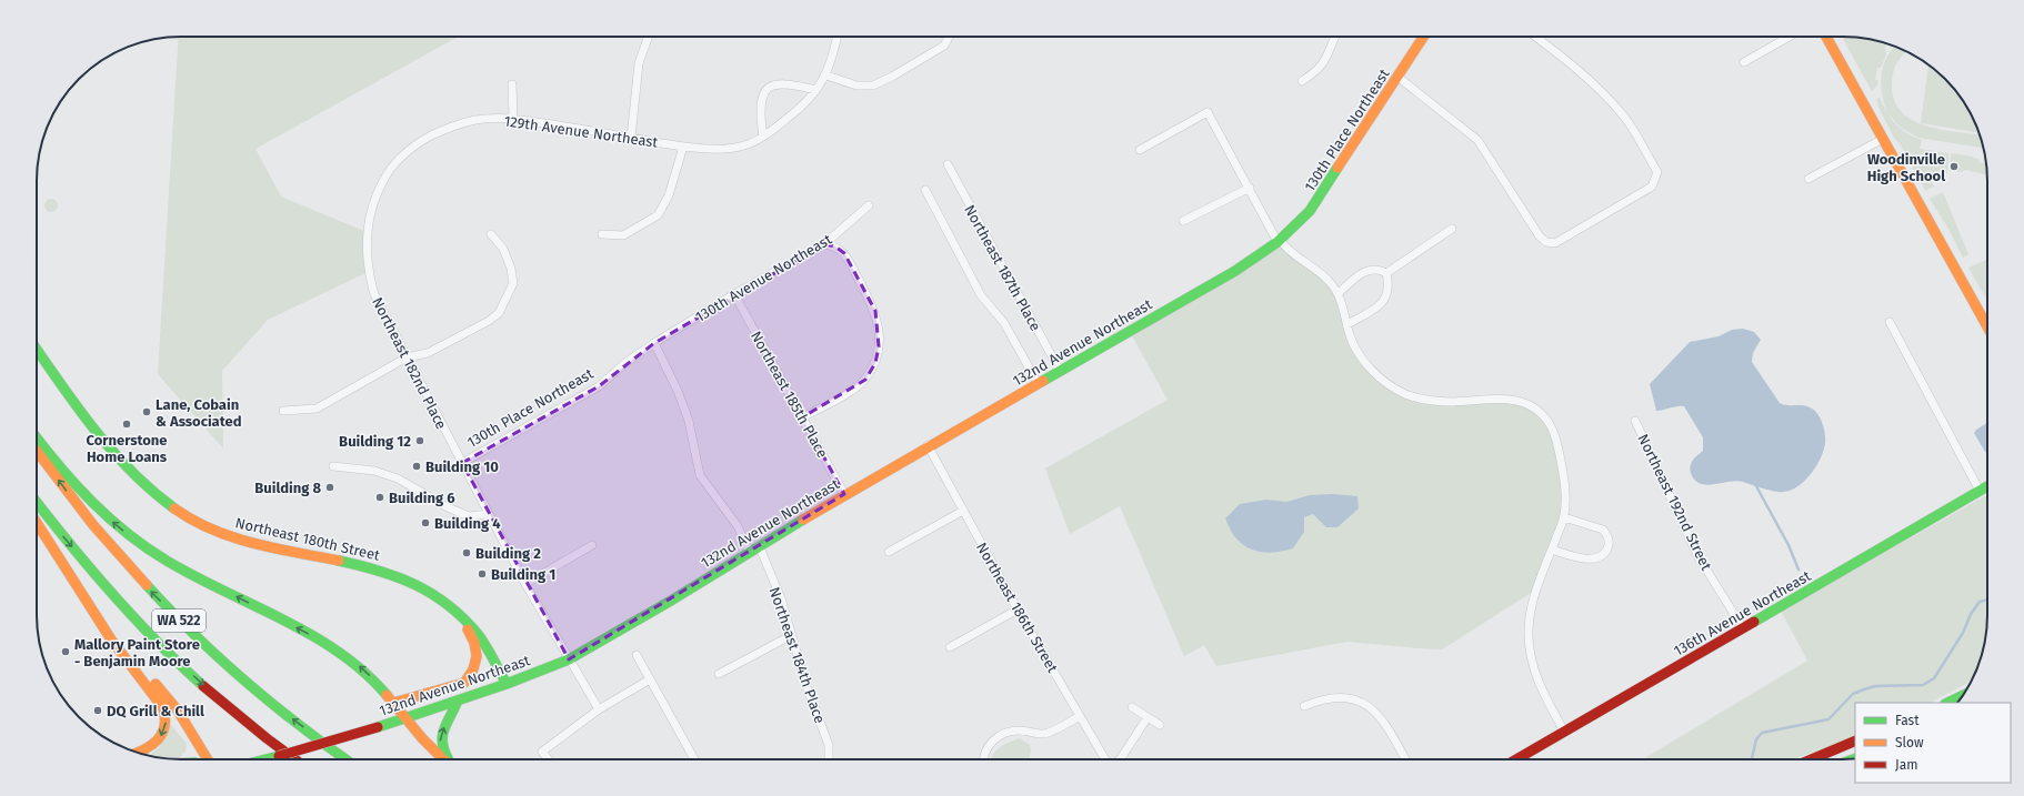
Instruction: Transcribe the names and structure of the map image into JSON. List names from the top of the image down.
{
  "streets": {
    "main road": [
      "130th Place Northeast",
      "132nd Avenue Northeast",
      "Northeast 180th Street",
      "136th Avenue Northeast",
      "WA 522"
    ],
    "street": [
      "129th Avenue Northeast",
      "Northeast 187th Place",
      "130th Avenue Northeast",
      "Northeast 182nd Place",
      "Northeast 185th Place",
      "Northeast 192nd Street",
      "Northeast 186th Street",
      "Northeast 184th Place"
    ]
  },
  "crossings": [
    ["130th Place Northeast", "130th Avenue Northeast"],
    ["130th Place Northeast", "132nd Avenue Northeast"],
    ["130th Place Northeast", "Northeast 182nd Place"],
    ["129th Avenue Northeast", "Northeast 182nd Place"],
    ["Northeast 187th Place", "132nd Avenue Northeast"],
    ["130th Avenue Northeast", "Northeast 185th Place"],
    ["132nd Avenue Northeast", "Northeast 182nd Place"],
    ["132nd Avenue Northeast", "Northeast 185th Place"],
    ["132nd Avenue Northeast", "Northeast 180th Street"],
    ["132nd Avenue Northeast", "Northeast 186th Street"],
    ["132nd Avenue Northeast", "Northeast 184th Place"],
    ["Northeast 192nd Street", "136th Avenue Northeast"]
  ],
  "places": [
    "Woodinville High School",
    "Lane, Cobain & Associated",
    "Cornerstone Home Loans",
    "Building 12",
    "Building 10",
    "Building 8",
    "Building 6",
    "Building 4",
    "Building 2",
    "Building 1",
    "Mallory Paint Store - Benjamin Moore",
    "DQ Grill & Chill"
  ],
  "legend": ["Fast", "Slow", "Jam"]
}
